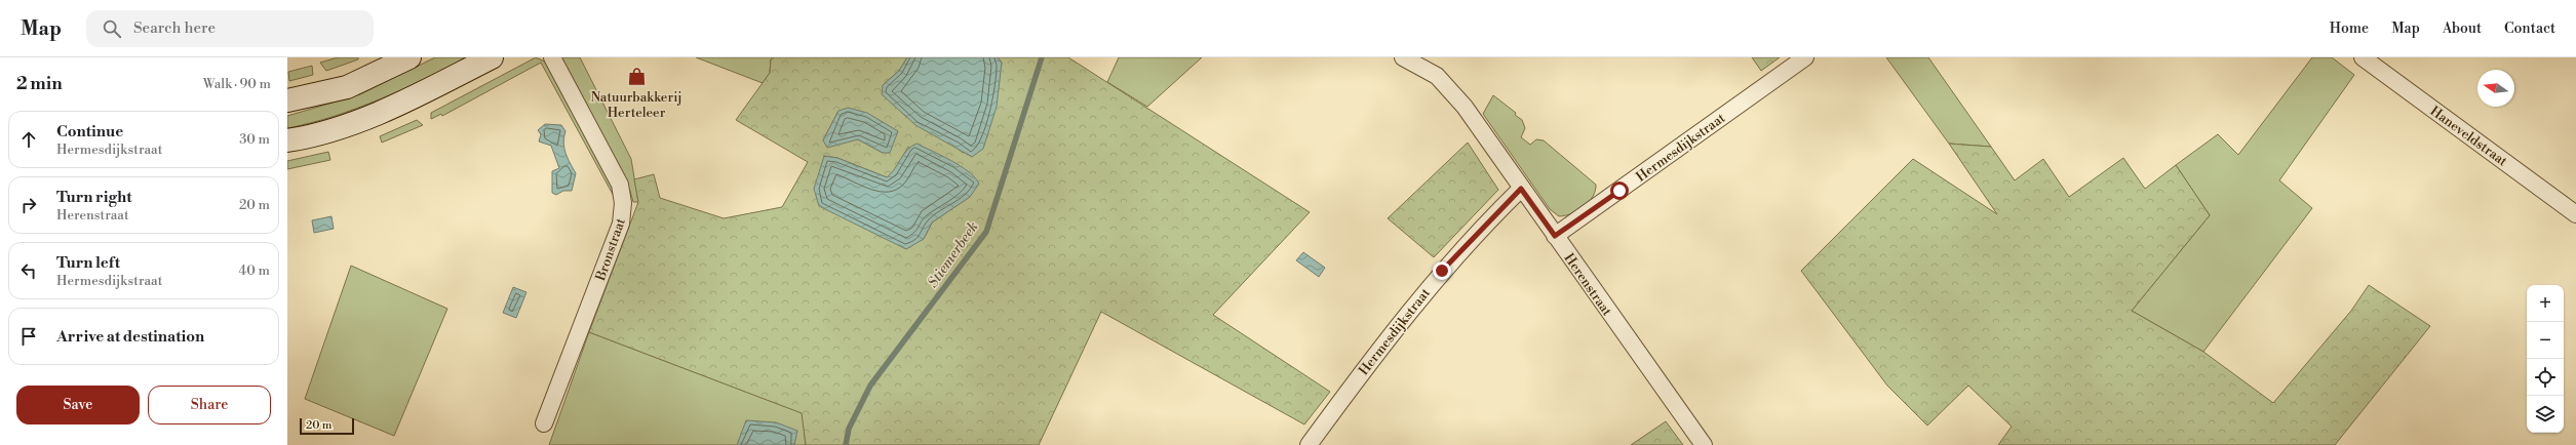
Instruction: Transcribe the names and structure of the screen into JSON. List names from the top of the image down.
{
  "streets": {
    "street": [
      "Haneveldstraat",
      "Hermesdijkstraat",
      "Bronstraat",
      "Herenstraat"
    ]
  },
  "crossings": [
    ["Hermesdijkstraat", "Herenstraat"]
  ],
  "water": ["Stiemerbeek"],
  "places": {
    "shop": ["Natuurbakkerij Herteleer"]
  },
  "scale_bar": "20 m",
  "north": "left",
  "page": {
    "header": "Map",
    "search": "Search here",
    "nav": [
      "Home",
      "Map",
      "About",
      "Contact"
    ],
    "heading": ["2 min", "Walk · 90 m"],
    "list": [
      ["Continue", "Hermesdijkstraat", "30 m"],
      ["Turn right", "Herenstraat", "20 m"],
      ["Turn left", "Hermesdijkstraat", "40 m"],
      "Arrive at destination"
    ],
    "map_buttons": ["+", "−"],
    "buttons": ["Save", "Share"],
    "scale": "20 m"
  }
}
